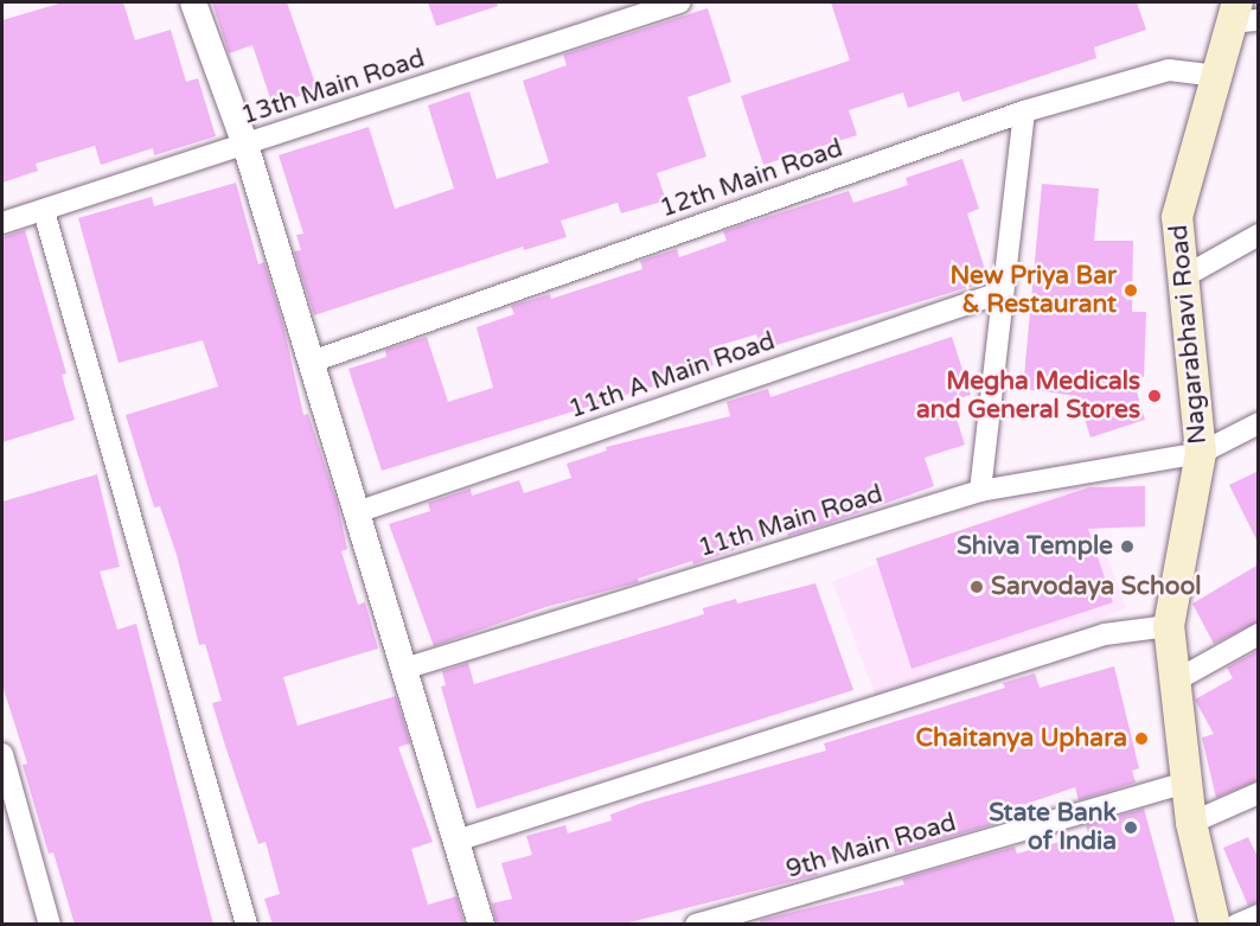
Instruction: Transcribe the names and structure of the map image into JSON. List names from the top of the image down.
{
  "streets": {
    "main road": ["Nagarabhavi Road"],
    "street": [
      "13th Main Road",
      "12th Main Road",
      "11th A Main Road",
      "11th Main Road",
      "9th Main Road"
    ]
  },
  "crossings": [
    ["12th Main Road", "Nagarabhavi Road"],
    ["Nagarabhavi Road", "11th Main Road"],
    ["Nagarabhavi Road", "9th Main Road"]
  ],
  "places": [
    "New Priya Bar & Restaurant",
    "Megha Medicals and General Stores",
    "Shiva Temple",
    "Sarvodaya School",
    "Chaitanya Uphara",
    "State Bank of India"
  ]
}
